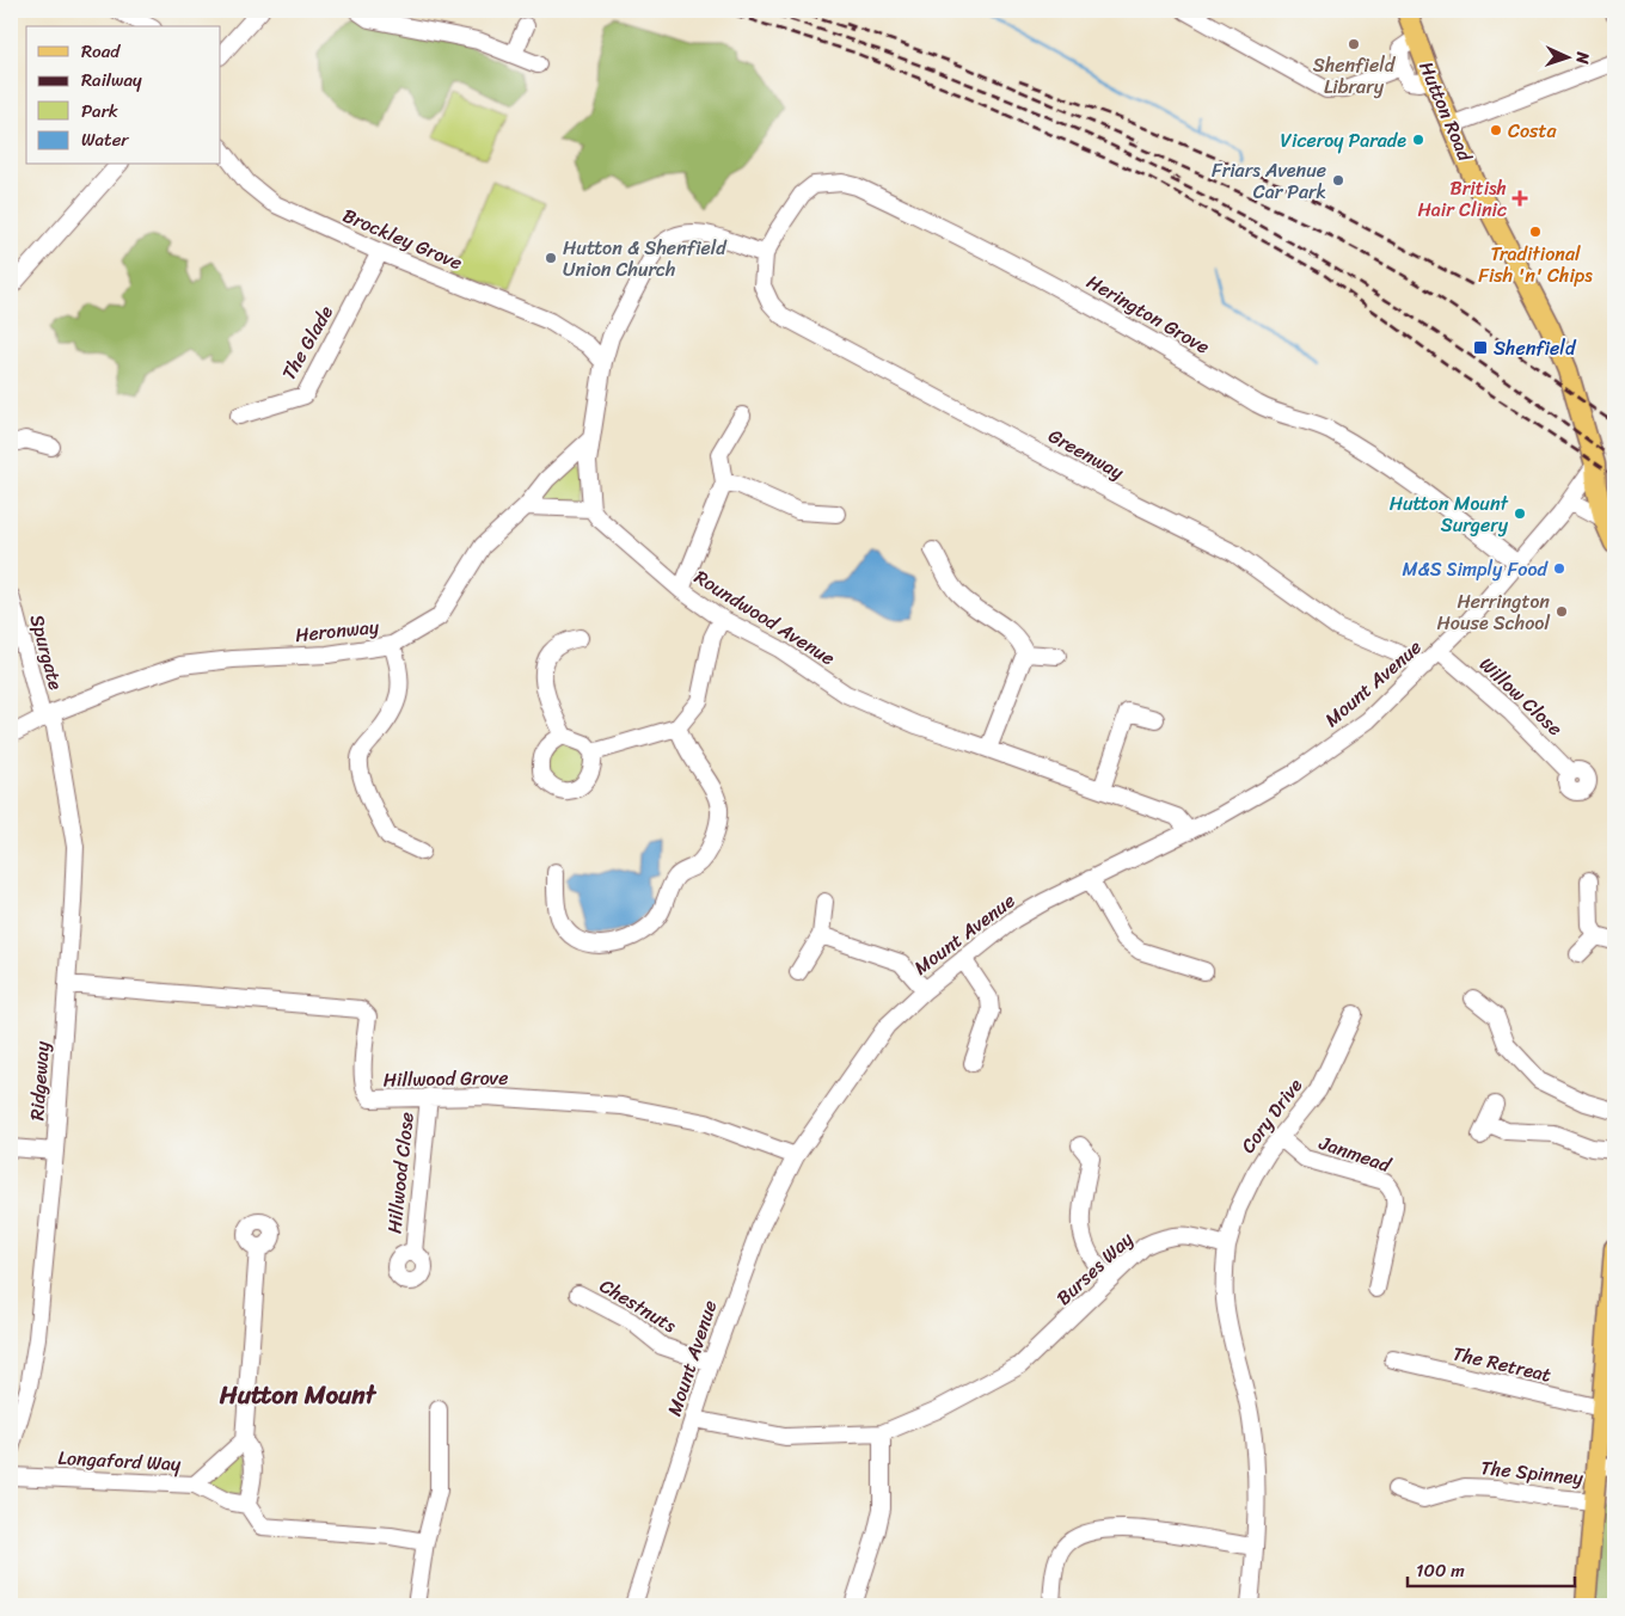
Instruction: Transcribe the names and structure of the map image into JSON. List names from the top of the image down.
{
  "streets": {
    "main road": ["Hutton Road"],
    "street": [
      "Brockley Grove",
      "Herington Grove",
      "The Glade",
      "Greenway",
      "Roundwood Avenue",
      "Heronway",
      "Spurgate",
      "Mount Avenue",
      "Willow Close",
      "Hillwood Grove",
      "Ridgeway",
      "Cory Drive",
      "Janmead",
      "Hillwood Close",
      "Burses Way",
      "Chestnuts",
      "The Retreat",
      "Longaford Way",
      "The Spinney"
    ]
  },
  "crossings": [
    ["Hutton Road", "Mount Avenue"],
    ["Brockley Grove", "The Glade"],
    ["Herington Grove", "Greenway"],
    ["Herington Grove", "Mount Avenue"],
    ["Greenway", "Mount Avenue"],
    ["Roundwood Avenue", "Mount Avenue"],
    ["Heronway", "Spurgate"],
    ["Heronway", "Ridgeway"],
    ["Spurgate", "Ridgeway"],
    ["Mount Avenue", "Willow Close"],
    ["Mount Avenue", "Hillwood Grove"],
    ["Mount Avenue", "Burses Way"],
    ["Mount Avenue", "Chestnuts"],
    ["Hillwood Grove", "Ridgeway"],
    ["Hillwood Grove", "Hillwood Close"],
    ["Cory Drive", "Janmead"],
    ["Cory Drive", "Burses Way"]
  ],
  "districts": ["Hutton Mount"],
  "places": {
    "other": [
      "Shenfield Library",
      "Costa",
      "Viceroy Parade",
      "Friars Avenue Car Park",
      "Traditional Fish 'n' Chips",
      "Hutton & Shenfield Union Church",
      "Hutton Mount Surgery",
      "M&S Simply Food",
      "Herrington House School"
    ],
    "health": ["British Hair Clinic"],
    "transit": ["Shenfield"]
  },
  "legend": [
    "Road",
    "Railway",
    "Park",
    "Water"
  ],
  "scale_bar": "100 m",
  "north": "right"
}
